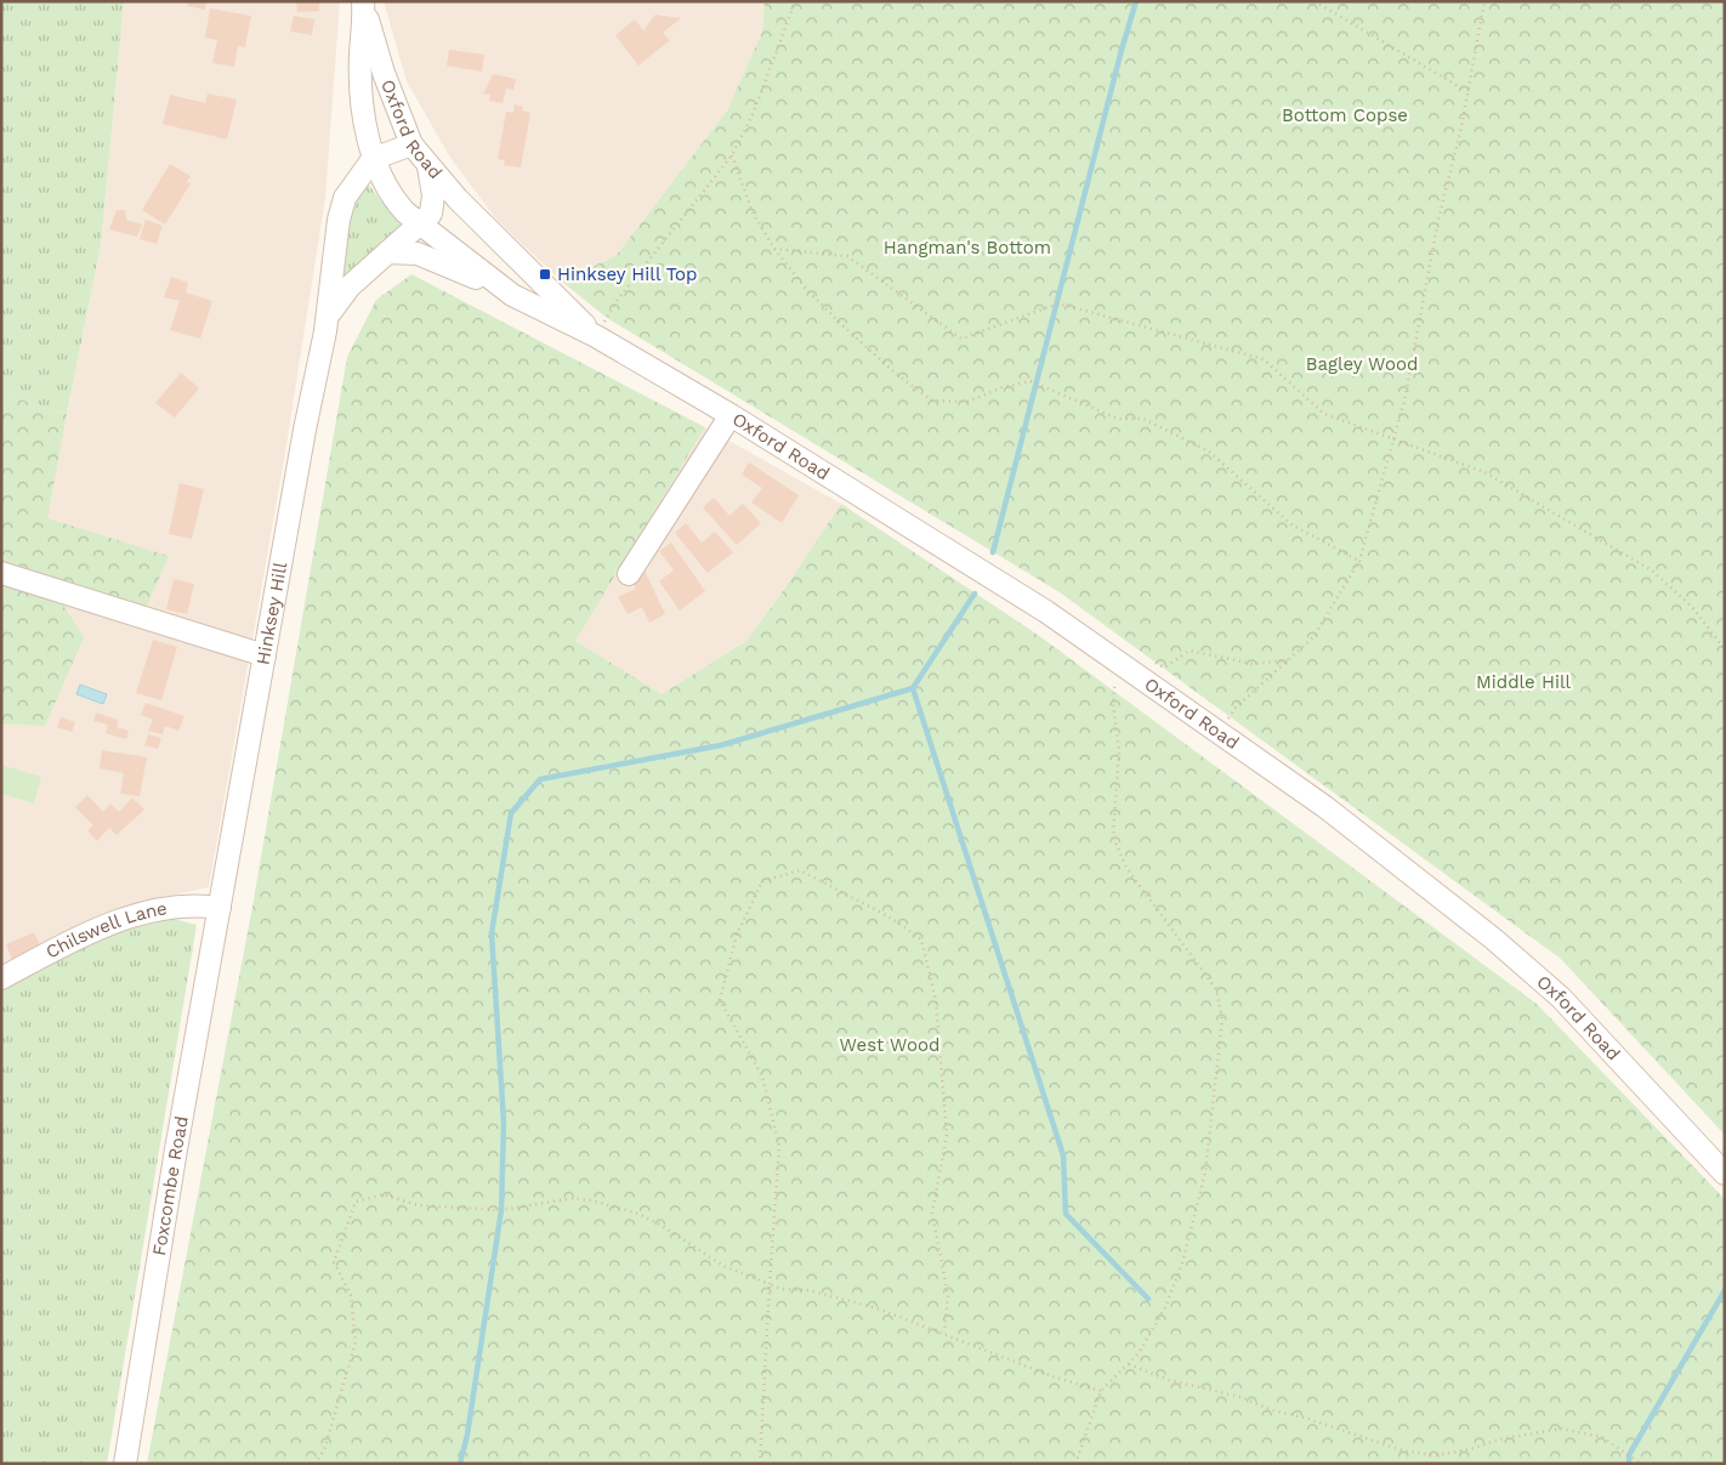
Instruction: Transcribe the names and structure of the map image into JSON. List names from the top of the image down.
{
  "streets": {
    "street": [
      "Oxford Road",
      "Hinksey Hill",
      "Chilswell Lane",
      "Foxcombe Road"
    ]
  },
  "crossings": [
    ["Oxford Road", "Hinksey Hill"],
    ["Hinksey Hill", "Chilswell Lane"],
    ["Hinksey Hill", "Foxcombe Road"],
    ["Chilswell Lane", "Foxcombe Road"]
  ],
  "parks": [
    "Bottom Copse",
    "Hangman's Bottom",
    "Bagley Wood",
    "Middle Hill",
    "West Wood"
  ],
  "places": {
    "transit": ["Hinksey Hill Top"]
  }
}
